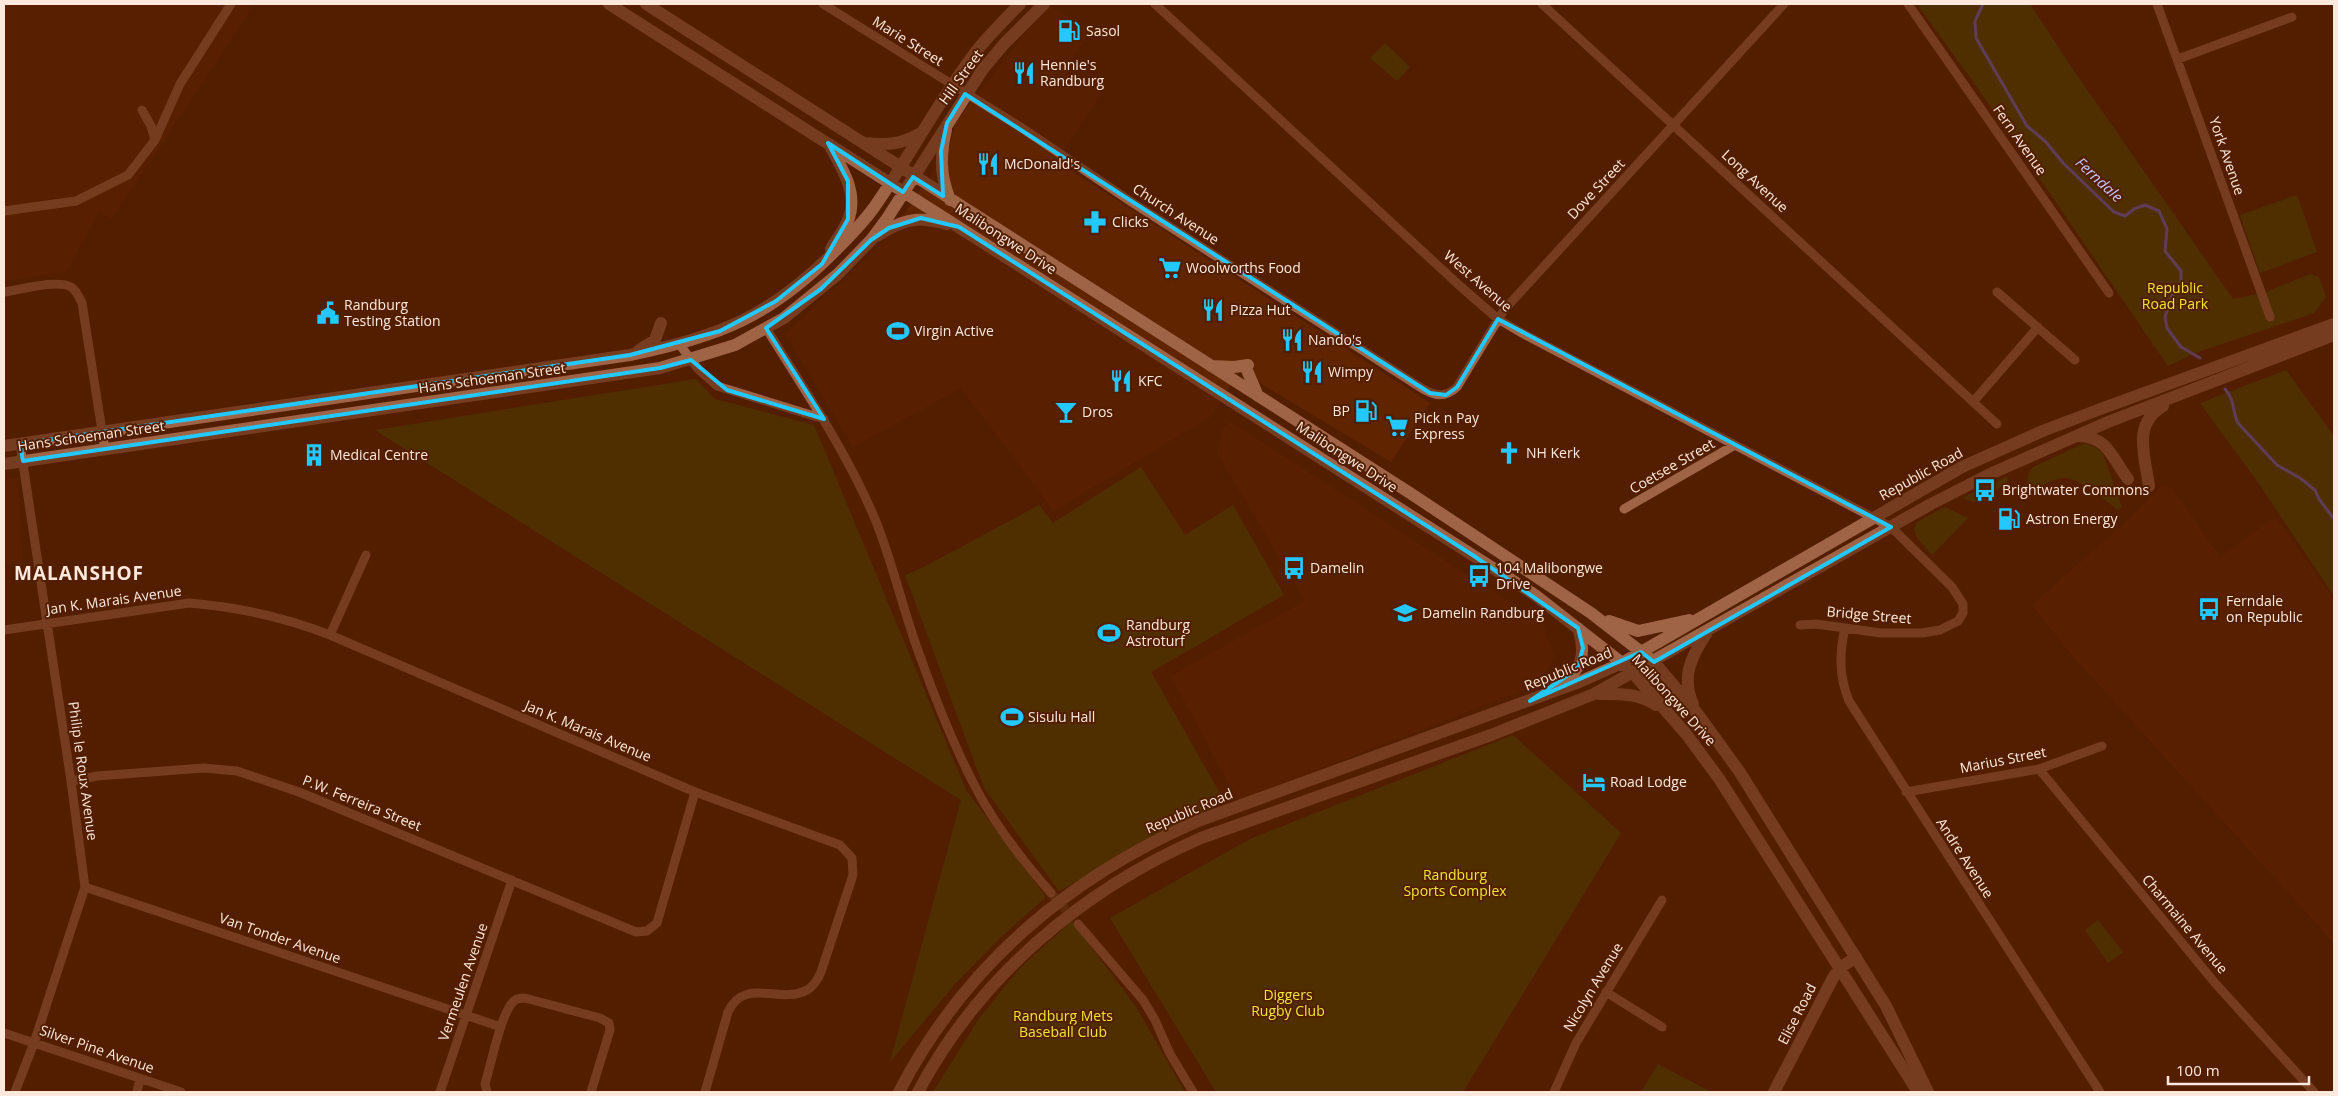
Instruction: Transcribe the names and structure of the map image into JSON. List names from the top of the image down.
{
  "streets": {
    "main road": [
      "Hill Street",
      "Malibongwe Drive",
      "Hans Schoeman Street",
      "Republic Road",
      "Elise Road"
    ],
    "street": [
      "Marie Street",
      "Fern Avenue",
      "York Avenue",
      "Long Avenue",
      "Dove Street",
      "Church Avenue",
      "West Avenue",
      "Coetsee Street",
      "Jan K. Marais Avenue",
      "Bridge Street",
      "Marius Street",
      "Philip le Roux Avenue",
      "P.W. Ferreira Street",
      "Andre Avenue",
      "Charmaine Avenue",
      "Van Tonder Avenue",
      "Vermeulen Avenue",
      "Nicolyn Avenue",
      "Silver Pine Avenue"
    ]
  },
  "crossings": [
    ["Marie Street", "Hill Street"],
    ["Marie Street", "Church Avenue"],
    ["Hill Street", "Church Avenue"],
    ["Hill Street", "Malibongwe Drive"],
    ["Hill Street", "Hans Schoeman Street"],
    ["Long Avenue", "Dove Street"],
    ["Dove Street", "Church Avenue"],
    ["Dove Street", "West Avenue"],
    ["Malibongwe Drive", "Hans Schoeman Street"],
    ["Malibongwe Drive", "Republic Road"],
    ["Malibongwe Drive", "Elise Road"],
    ["West Avenue", "Coetsee Street"],
    ["West Avenue", "Republic Road"],
    ["West Avenue", "Bridge Street"],
    ["Hans Schoeman Street", "Philip le Roux Avenue"],
    ["Jan K. Marais Avenue", "Philip le Roux Avenue"],
    ["Jan K. Marais Avenue", "P.W. Ferreira Street"],
    ["Bridge Street", "Andre Avenue"],
    ["Marius Street", "Andre Avenue"],
    ["Marius Street", "Charmaine Avenue"],
    ["Philip le Roux Avenue", "P.W. Ferreira Street"],
    ["Philip le Roux Avenue", "Van Tonder Avenue"],
    ["Philip le Roux Avenue", "Silver Pine Avenue"],
    ["P.W. Ferreira Street", "Vermeulen Avenue"],
    ["Van Tonder Avenue", "Vermeulen Avenue"]
  ],
  "districts": ["MALANSHOF"],
  "water": ["Ferndale"],
  "parks": [
    "Republic Road Park",
    "Randburg Sports Complex",
    "Diggers Rugby Club",
    "Randburg Mets Baseball Club"
  ],
  "places": {
    "fuel station": ["Sasol", "BP", "Astron Energy"],
    "restaurant": [
      "Hennie's Randburg",
      "McDonald's",
      "Pizza Hut",
      "Nando's",
      "Wimpy",
      "KFC"
    ],
    "pharmacy": ["Clicks"],
    "supermarket": ["Woolworths Food", "Pick n Pay Express"],
    "public building": ["Randburg Testing Station"],
    "sports": ["Virgin Active", "Randburg Astroturf", "Sisulu Hall"],
    "bar": ["Dros"],
    "church": ["NH Kerk"],
    "building": ["Medical Centre"],
    "bus stop": [
      "Brightwater Commons",
      "Damelin",
      "104 Malibongwe Drive",
      "Ferndale on Republic"
    ],
    "school or university": ["Damelin Randburg"],
    "hotel": ["Road Lodge"]
  },
  "scale_bar": "100 m"
}
